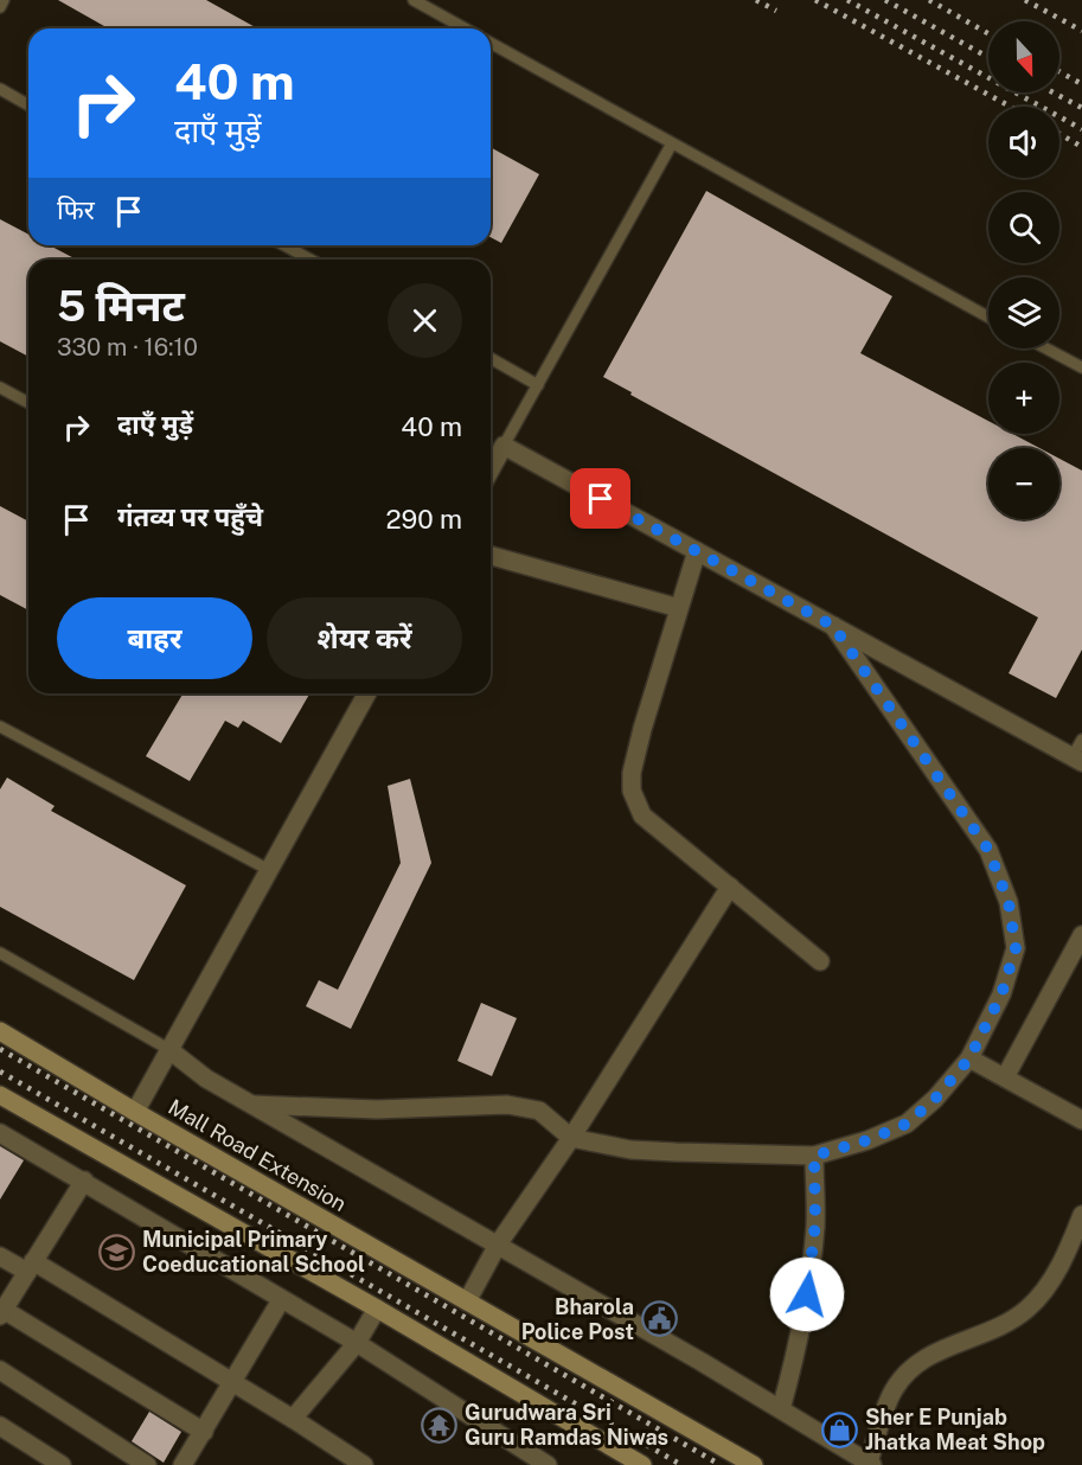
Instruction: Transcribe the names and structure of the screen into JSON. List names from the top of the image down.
{
  "streets": {
    "main road": ["Mall Road Extension"]
  },
  "places": {
    "school or university": ["Municipal Primary Coeducational School"],
    "public building": ["Bharola Police Post"],
    "temple": ["Gurudwara Sri Guru Ramdas Niwas"],
    "shop": ["Sher E Punjab Jhatka Meat Shop"]
  },
  "north": "bottom",
  "page": {
    "map_buttons": ["+", "−"],
    "turn": ["40 m", "दाएँ मुड़ें"],
    "then": "फिर",
    "heading": ["5 मिनट", "330 m · 16:10"],
    "list": [
      {
        "name": "दाएँ मुड़ें",
        "value": "40 m"
      },
      {
        "name": "गंतव्य पर पहुँचे",
        "value": "290 m"
      }
    ],
    "buttons": ["बाहर", "शेयर करें"]
  }
}
